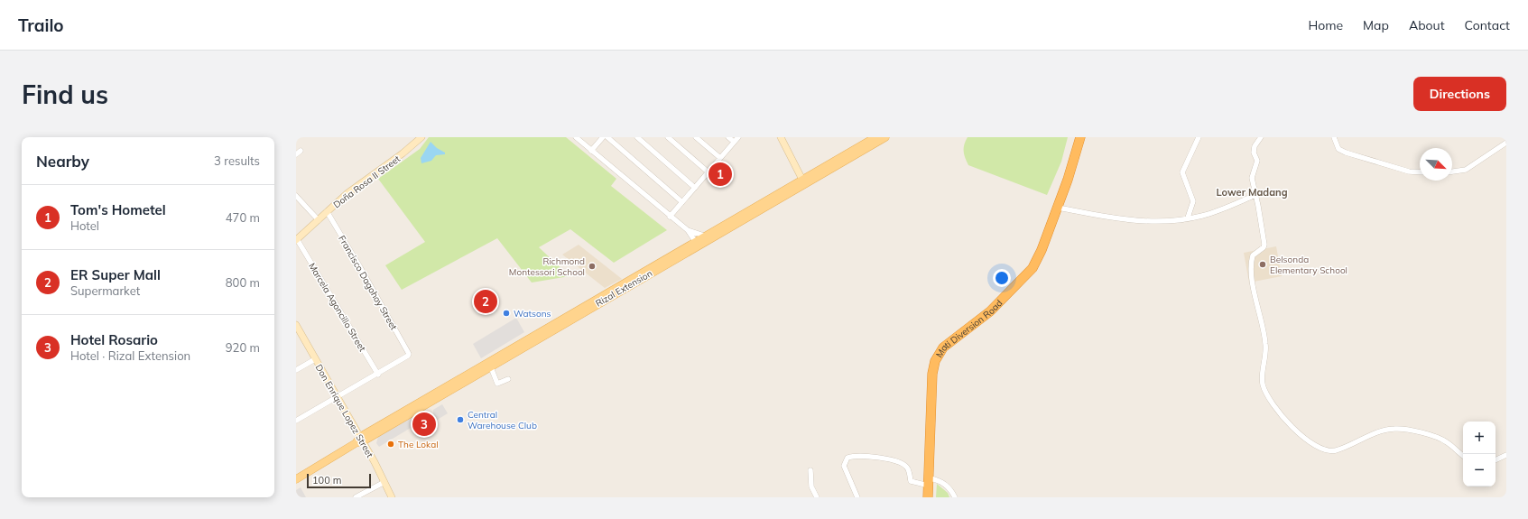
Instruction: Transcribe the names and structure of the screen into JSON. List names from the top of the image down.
{
  "streets": {
    "highway": ["Mati Diversion Road"],
    "main road": ["Rizal Extension"],
    "street": [
      "Doña Rosa II Street",
      "Francisco Dagohoy Street",
      "Marcela Agoncillo Street",
      "Don Enrique Lopez Street"
    ]
  },
  "crossings": [
    ["Doña Rosa II Street", "Francisco Dagohoy Street"],
    ["Doña Rosa II Street", "Marcela Agoncillo Street"],
    ["Francisco Dagohoy Street", "Marcela Agoncillo Street"],
    ["Rizal Extension", "Don Enrique Lopez Street"]
  ],
  "districts": ["Lower Madang"],
  "places": [
    "Belsonda Elementary School",
    "Richmond Montessori School",
    "Watsons",
    "Central Warehouse Club",
    "The Lokal"
  ],
  "scale_bar": "100 m",
  "north": "bottom right",
  "page": {
    "header": "Trailo",
    "nav": [
      "Home",
      "Map",
      "About",
      "Contact"
    ],
    "buttons": "Directions",
    "title": "Find us",
    "heading": ["Nearby", "3 results"],
    "pins": ["1", "2", "3"],
    "list": [
      {
        "mark": "1",
        "name": "Tom's Hometel",
        "note": "Hotel",
        "value": "470 m"
      },
      {
        "mark": "2",
        "name": "ER Super Mall",
        "note": "Supermarket",
        "value": "800 m"
      },
      {
        "mark": "3",
        "name": "Hotel Rosario",
        "note": "Hotel · Rizal Extension",
        "value": "920 m"
      }
    ],
    "map_buttons": ["+", "−"],
    "scale": "100 m"
  }
}
